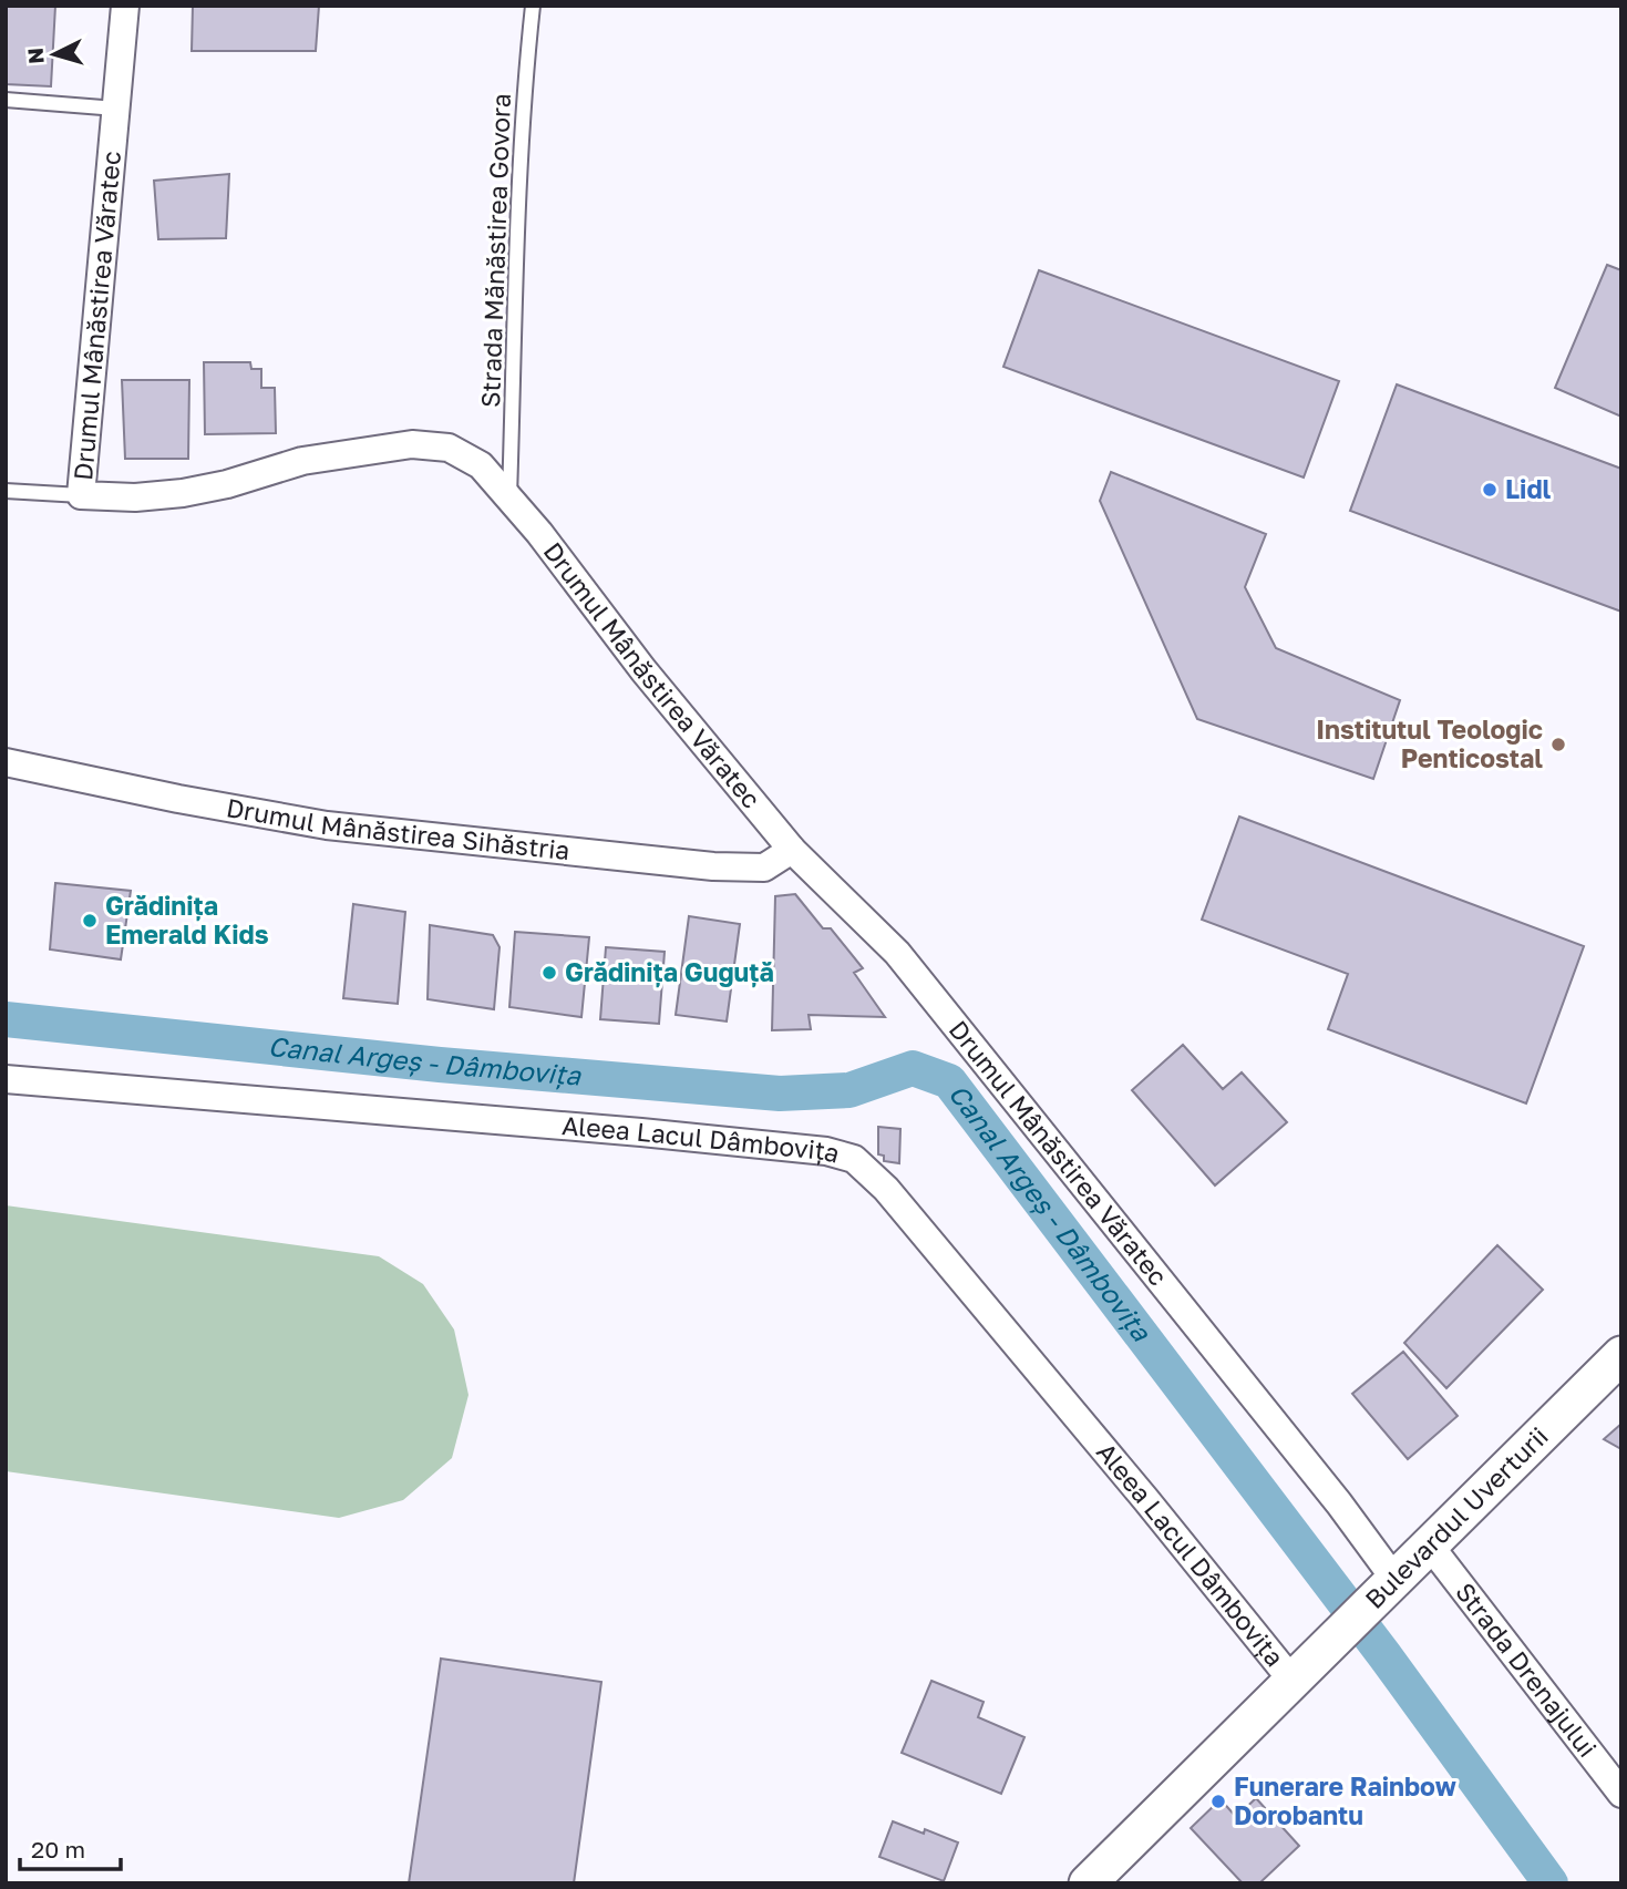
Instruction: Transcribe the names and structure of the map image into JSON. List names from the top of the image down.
{
  "streets": {
    "main road": ["Bulevardul Uverturii"],
    "street": [
      "Drumul Mânăstirea Văratec",
      "Drumul Mânăstirea Sihăstria",
      "Aleea Lacul Dâmbovița",
      "Strada Drenajului"
    ],
    "lane": ["Strada Mănăstirea Govora"]
  },
  "crossings": [
    ["Strada Mănăstirea Govora", "Drumul Mânăstirea Văratec"],
    ["Drumul Mânăstirea Văratec", "Drumul Mânăstirea Sihăstria"],
    ["Drumul Mânăstirea Văratec", "Bulevardul Uverturii"],
    ["Aleea Lacul Dâmbovița", "Bulevardul Uverturii"],
    ["Bulevardul Uverturii", "Strada Drenajului"]
  ],
  "water": ["Canal Argeș - Dâmbovița"],
  "places": [
    "Lidl",
    "Institutul Teologic Penticostal",
    "Grădinița Emerald Kids",
    "Grădinița Guguță",
    "Funerare Rainbow Dorobantu"
  ],
  "scale_bar": "20 m",
  "north": "left"
}
